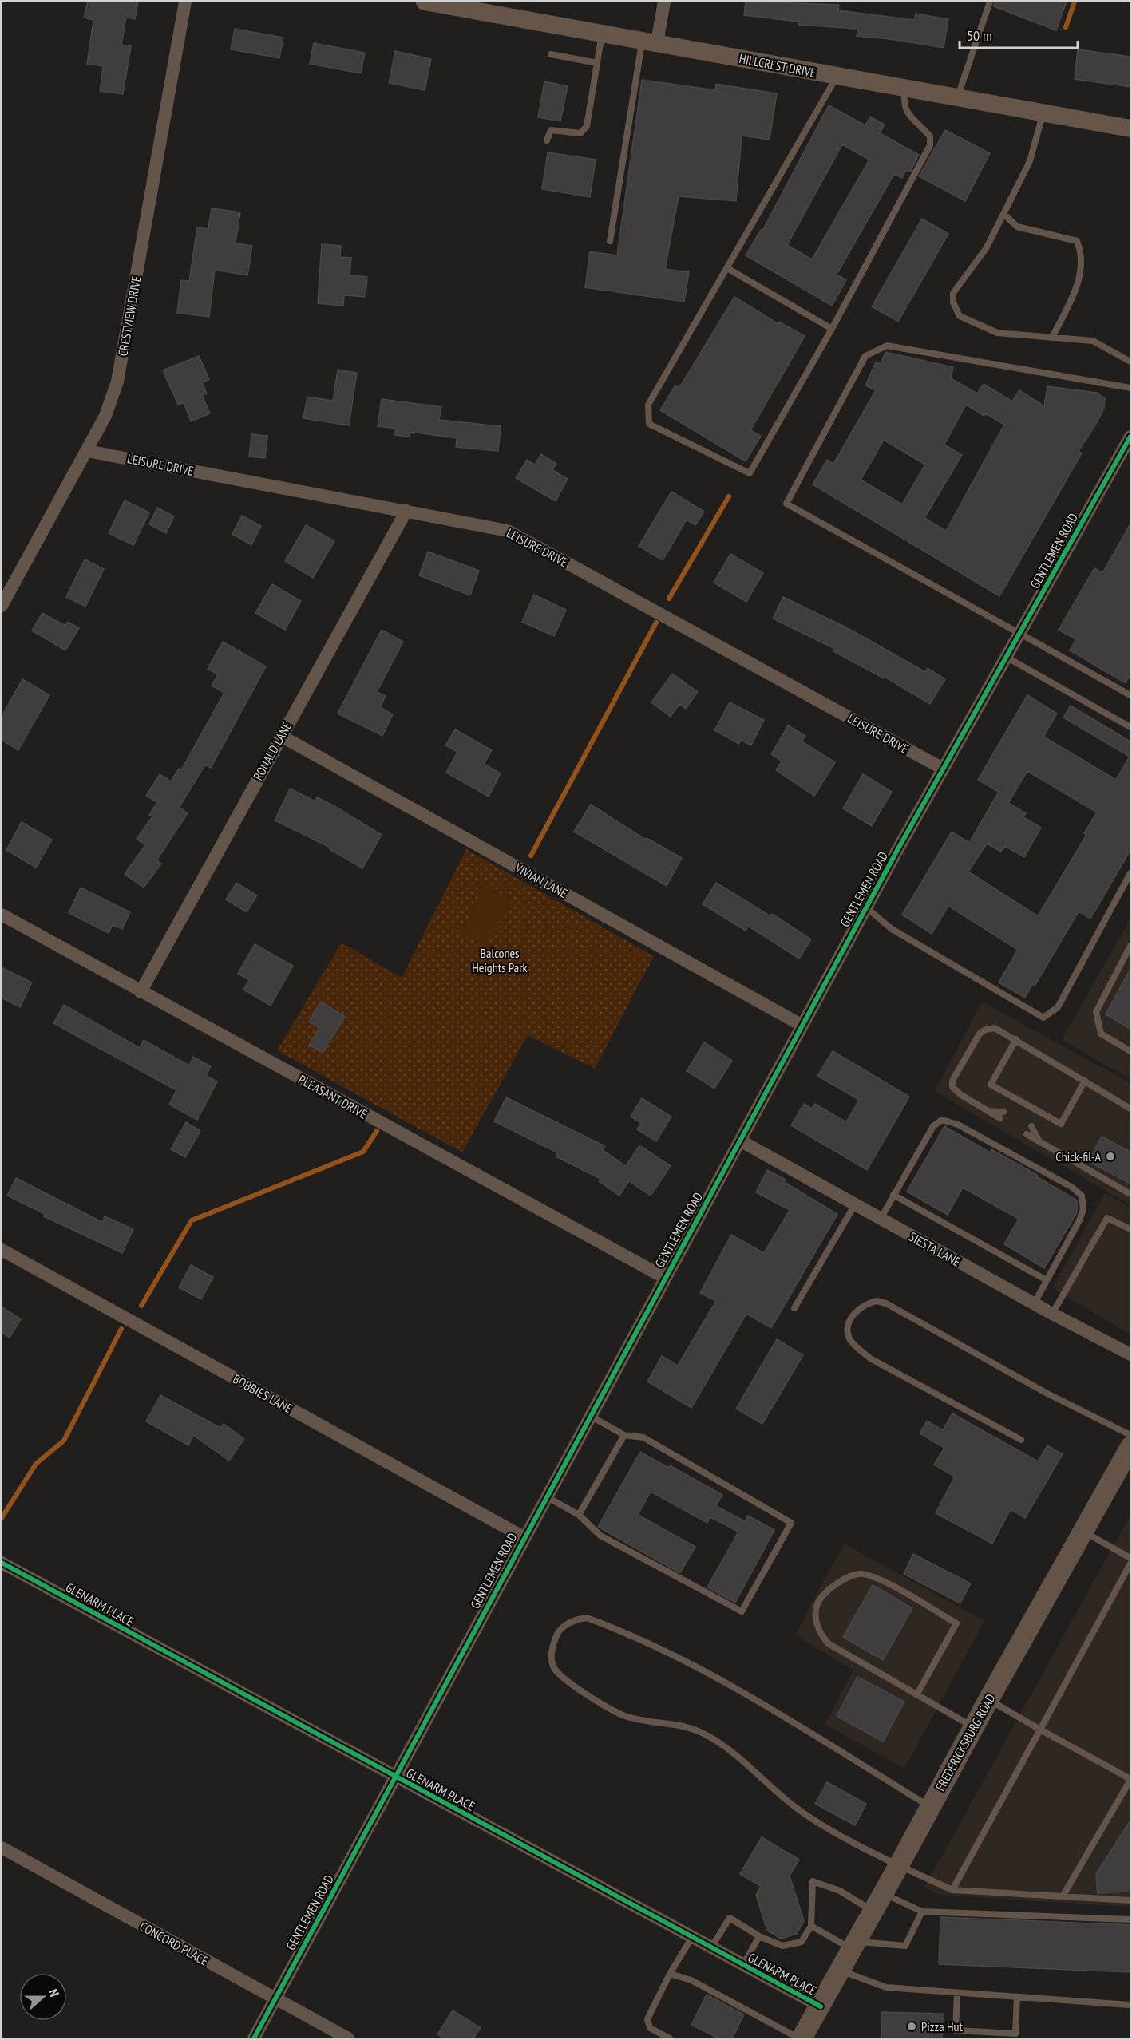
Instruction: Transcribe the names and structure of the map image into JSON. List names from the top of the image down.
{
  "streets": {
    "main road": ["FREDERICKSBURG ROAD"],
    "street": [
      "HILLCREST DRIVE",
      "CRESTVIEW DRIVE",
      "LEISURE DRIVE",
      "GENTLEMEN ROAD",
      "RONALD LANE",
      "VIVIAN LANE",
      "PLEASANT DRIVE",
      "SIESTA LANE",
      "BOBBIES LANE",
      "GLENARM PLACE",
      "CONCORD PLACE"
    ]
  },
  "crossings": [
    ["CRESTVIEW DRIVE", "LEISURE DRIVE"],
    ["LEISURE DRIVE", "GENTLEMEN ROAD"],
    ["LEISURE DRIVE", "RONALD LANE"],
    ["GENTLEMEN ROAD", "VIVIAN LANE"],
    ["GENTLEMEN ROAD", "PLEASANT DRIVE"],
    ["GENTLEMEN ROAD", "SIESTA LANE"],
    ["GENTLEMEN ROAD", "BOBBIES LANE"],
    ["GENTLEMEN ROAD", "GLENARM PLACE"],
    ["GENTLEMEN ROAD", "CONCORD PLACE"],
    ["RONALD LANE", "VIVIAN LANE"],
    ["RONALD LANE", "PLEASANT DRIVE"],
    ["GLENARM PLACE", "FREDERICKSBURG ROAD"]
  ],
  "parks": ["Balcones Heights Park"],
  "places": ["Chick-fil-A", "Pizza Hut"],
  "scale_bar": "50 m",
  "north": "right"
}
